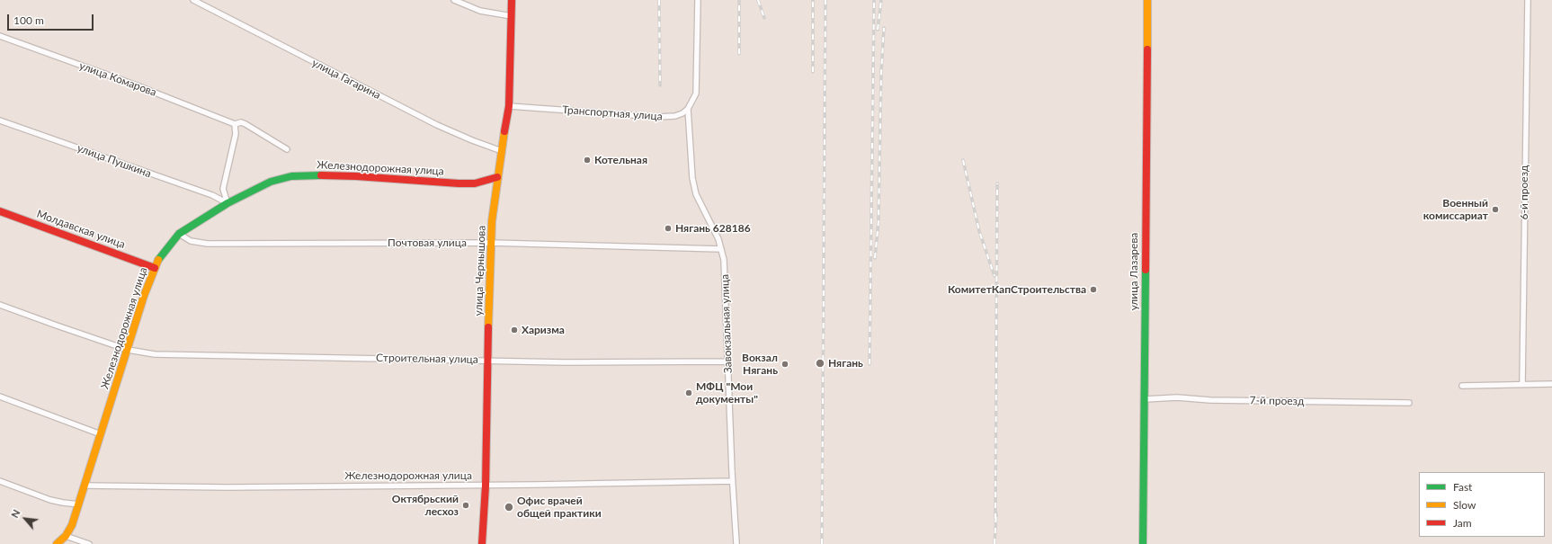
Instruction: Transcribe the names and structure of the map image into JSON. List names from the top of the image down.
{
  "streets": {
    "main road": [
      "Железнодорожная улица",
      "Молдавская улица",
      "улица Чернышова",
      "улица Лазарева"
    ],
    "street": [
      "улица Комарова",
      "улица Гагарина",
      "Транспортная улица",
      "улица Пушкина",
      "6-й проезд",
      "Почтовая улица",
      "Завокзальная улица",
      "Строительная улица",
      "7-й проезд"
    ]
  },
  "crossings": [
    ["улица Гагарина", "улица Чернышова"],
    ["Транспортная улица", "улица Чернышова"],
    ["Транспортная улица", "Завокзальная улица"],
    ["улица Пушкина", "Железнодорожная улица"],
    ["Железнодорожная улица", "Молдавская улица"],
    ["Железнодорожная улица", "Почтовая улица"],
    ["Железнодорожная улица", "улица Чернышова"],
    ["Железнодорожная улица", "Завокзальная улица"],
    ["Железнодорожная улица", "Строительная улица"],
    ["Почтовая улица", "улица Чернышова"],
    ["Почтовая улица", "Завокзальная улица"],
    ["улица Чернышова", "Строительная улица"],
    ["улица Лазарева", "7-й проезд"],
    ["Завокзальная улица", "Строительная улица"]
  ],
  "places": [
    "Котельная",
    "Военный комиссариат",
    "Нягань 628186",
    "КомитетКапСтроительства",
    "Харизма",
    "Нягань",
    "Вокзал Нягань",
    "МФЦ \"Мои документы\"",
    "Октябрьский лесхоз",
    "Офис врачей общей практики"
  ],
  "legend": ["Fast", "Slow", "Jam"],
  "scale_bar": "100 m",
  "north": "top left"
}
